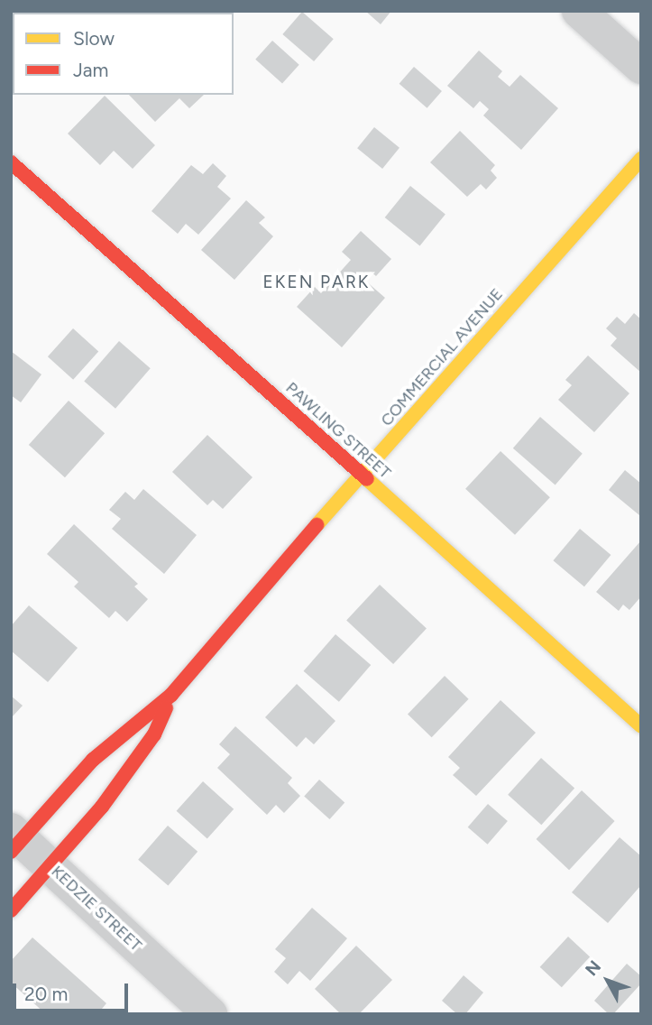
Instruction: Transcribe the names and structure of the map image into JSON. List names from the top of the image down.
{
  "streets": {
    "street": ["COMMERCIAL AVENUE", "PAWLING STREET", "KEDZIE STREET"]
  },
  "crossings": [
    ["COMMERCIAL AVENUE", "PAWLING STREET"],
    ["COMMERCIAL AVENUE", "KEDZIE STREET"]
  ],
  "districts": ["EKEN PARK"],
  "legend": ["Slow", "Jam"],
  "scale_bar": "20 m",
  "north": "top left"
}
